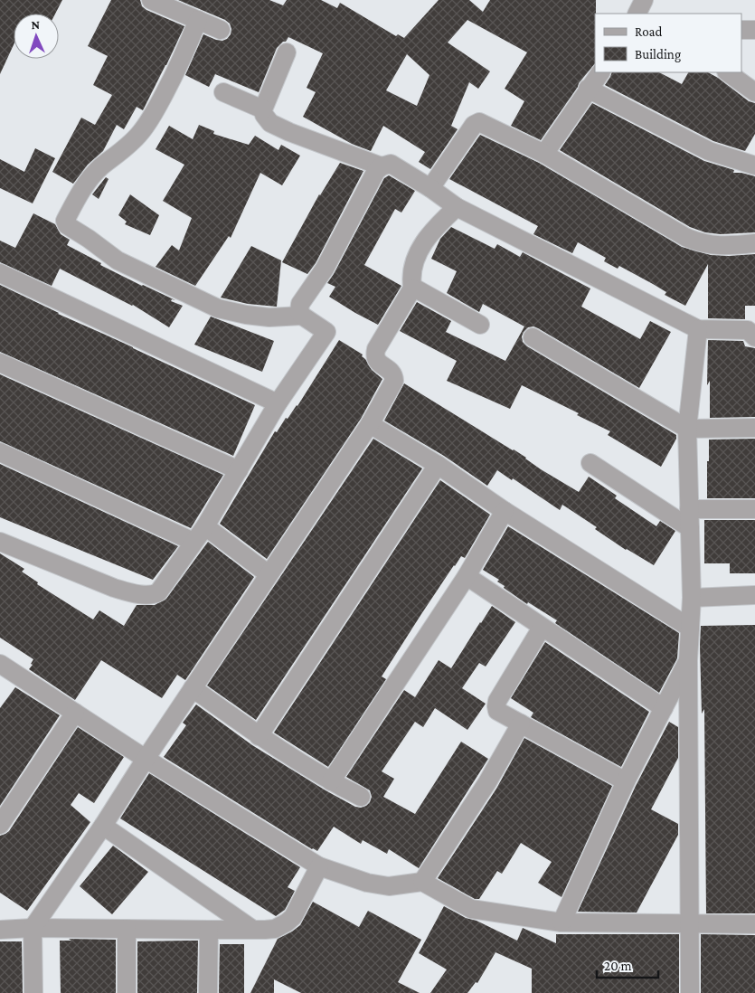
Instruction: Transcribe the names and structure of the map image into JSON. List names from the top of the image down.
{
  "legend": ["Road", "Building"],
  "scale_bar": "20 m",
  "north": "top"
}
